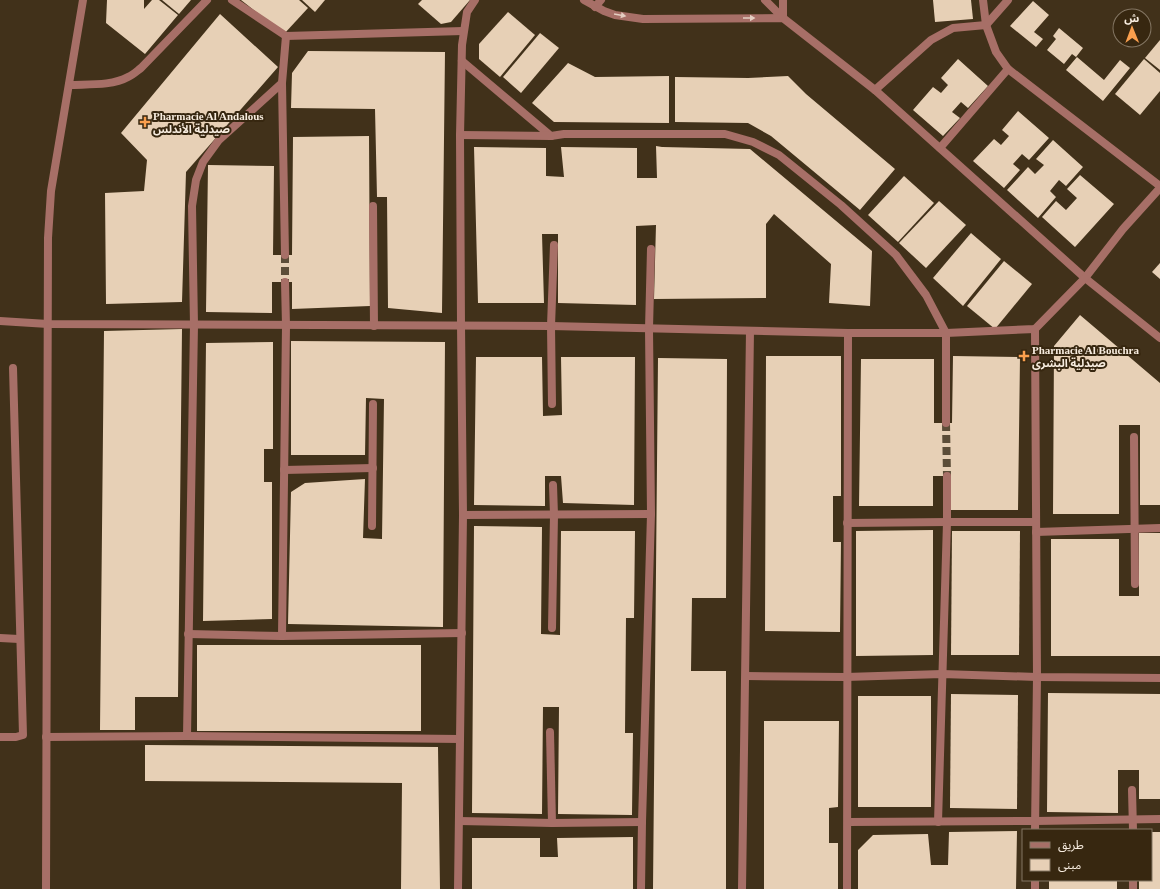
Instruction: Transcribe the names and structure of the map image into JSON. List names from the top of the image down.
{
  "places": {
    "health": ["Pharmacie Al Andalous صيدلية الأندلس", "Pharmacie Al Bouchra صيدلية البشرى"]
  },
  "legend": ["طريق", "مبنى"],
  "north": "top"
}
